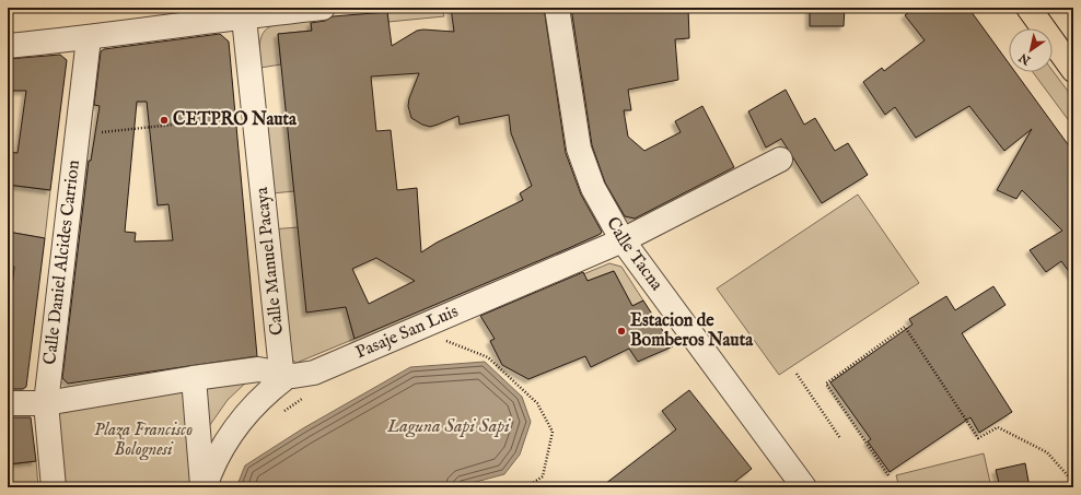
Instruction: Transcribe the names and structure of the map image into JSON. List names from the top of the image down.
{
  "streets": {
    "street": [
      "Calle Tacna",
      "Calle Manuel Pacaya",
      "Calle Daniel Alcides Carrion",
      "Pasaje San Luis"
    ]
  },
  "crossings": [
    ["Calle Tacna", "Pasaje San Luis"],
    ["Calle Manuel Pacaya", "Pasaje San Luis"],
    ["Calle Daniel Alcides Carrion", "Pasaje San Luis"]
  ],
  "water": ["Laguna Sapi Sapi"],
  "parks": ["Plaza Francisco Bolognesi"],
  "places": ["CETPRO Nauta", "Estacion de Bomberos Nauta"],
  "north": "bottom left"
}
